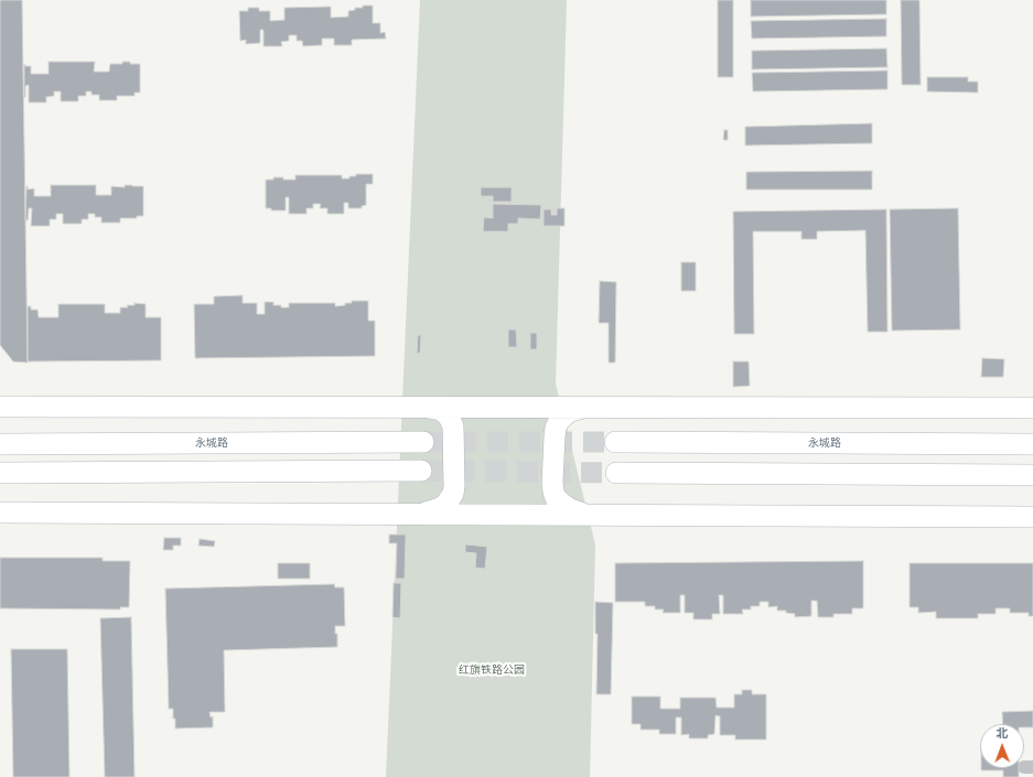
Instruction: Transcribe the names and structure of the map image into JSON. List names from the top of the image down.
{
  "streets": {
    "main road": ["永城路"]
  },
  "parks": ["红旗铁路公园"],
  "north": "top"
}
